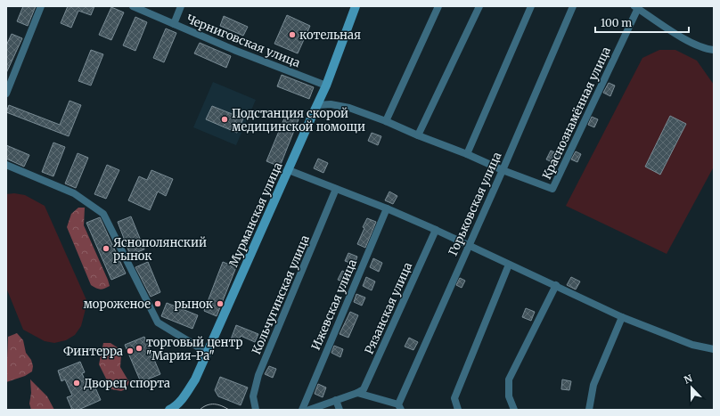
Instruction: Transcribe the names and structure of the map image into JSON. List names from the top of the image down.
{
  "streets": {
    "main road": ["Мурманская улица"],
    "street": [
      "Черниговская улица",
      "Краснознамённая улица",
      "Горьковская улица",
      "Кольчугинская улица",
      "Ижевская улица",
      "Рязанская улица"
    ]
  },
  "crossings": [
    ["Черниговская улица", "Мурманская улица"],
    ["Краснознамённая улица", "Горьковская улица"]
  ],
  "places": [
    "котельная",
    "Подстанция скорой медицинской помощи",
    "Яснополянский рынок",
    "мороженое",
    "рынок",
    "торговый центр \"Мария-Ра\"",
    "Финтерра",
    "Дворец спорта"
  ],
  "scale_bar": "100 m",
  "north": "top"
}
